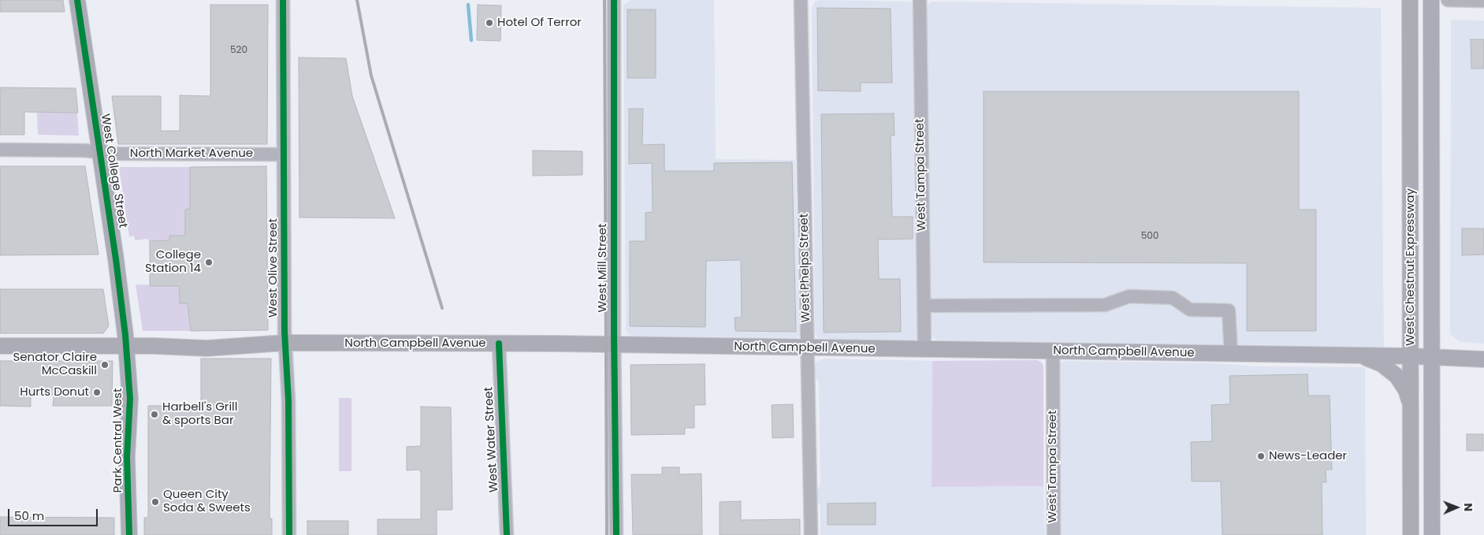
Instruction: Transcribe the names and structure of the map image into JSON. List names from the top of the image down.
{
  "streets": {
    "main road": [
      "West College Street",
      "West Chestnut Expressway",
      "North Campbell Avenue",
      "Park Central West"
    ],
    "street": [
      "North Market Avenue",
      "West Tampa Street",
      "West Olive Street",
      "West Mill Street",
      "West Phelps Street",
      "West Water Street"
    ]
  },
  "crossings": [
    ["North Market Avenue", "West College Street"],
    ["North Market Avenue", "West Olive Street"],
    ["West College Street", "North Campbell Avenue"],
    ["West College Street", "Park Central West"],
    ["West Tampa Street", "North Campbell Avenue"],
    ["West Chestnut Expressway", "North Campbell Avenue"],
    ["West Olive Street", "North Campbell Avenue"],
    ["West Mill Street", "North Campbell Avenue"],
    ["West Phelps Street", "North Campbell Avenue"],
    ["North Campbell Avenue", "West Water Street"],
    ["North Campbell Avenue", "Park Central West"]
  ],
  "places": [
    "Hotel Of Terror",
    "College Station 14",
    "Senator Claire McCaskill",
    "Hurts Donut",
    "Harbell's Grill & sports Bar",
    "News-Leader",
    "Queen City Soda & Sweets"
  ],
  "house_numbers": ["520", "500"],
  "scale_bar": "50 m",
  "north": "right"
}
